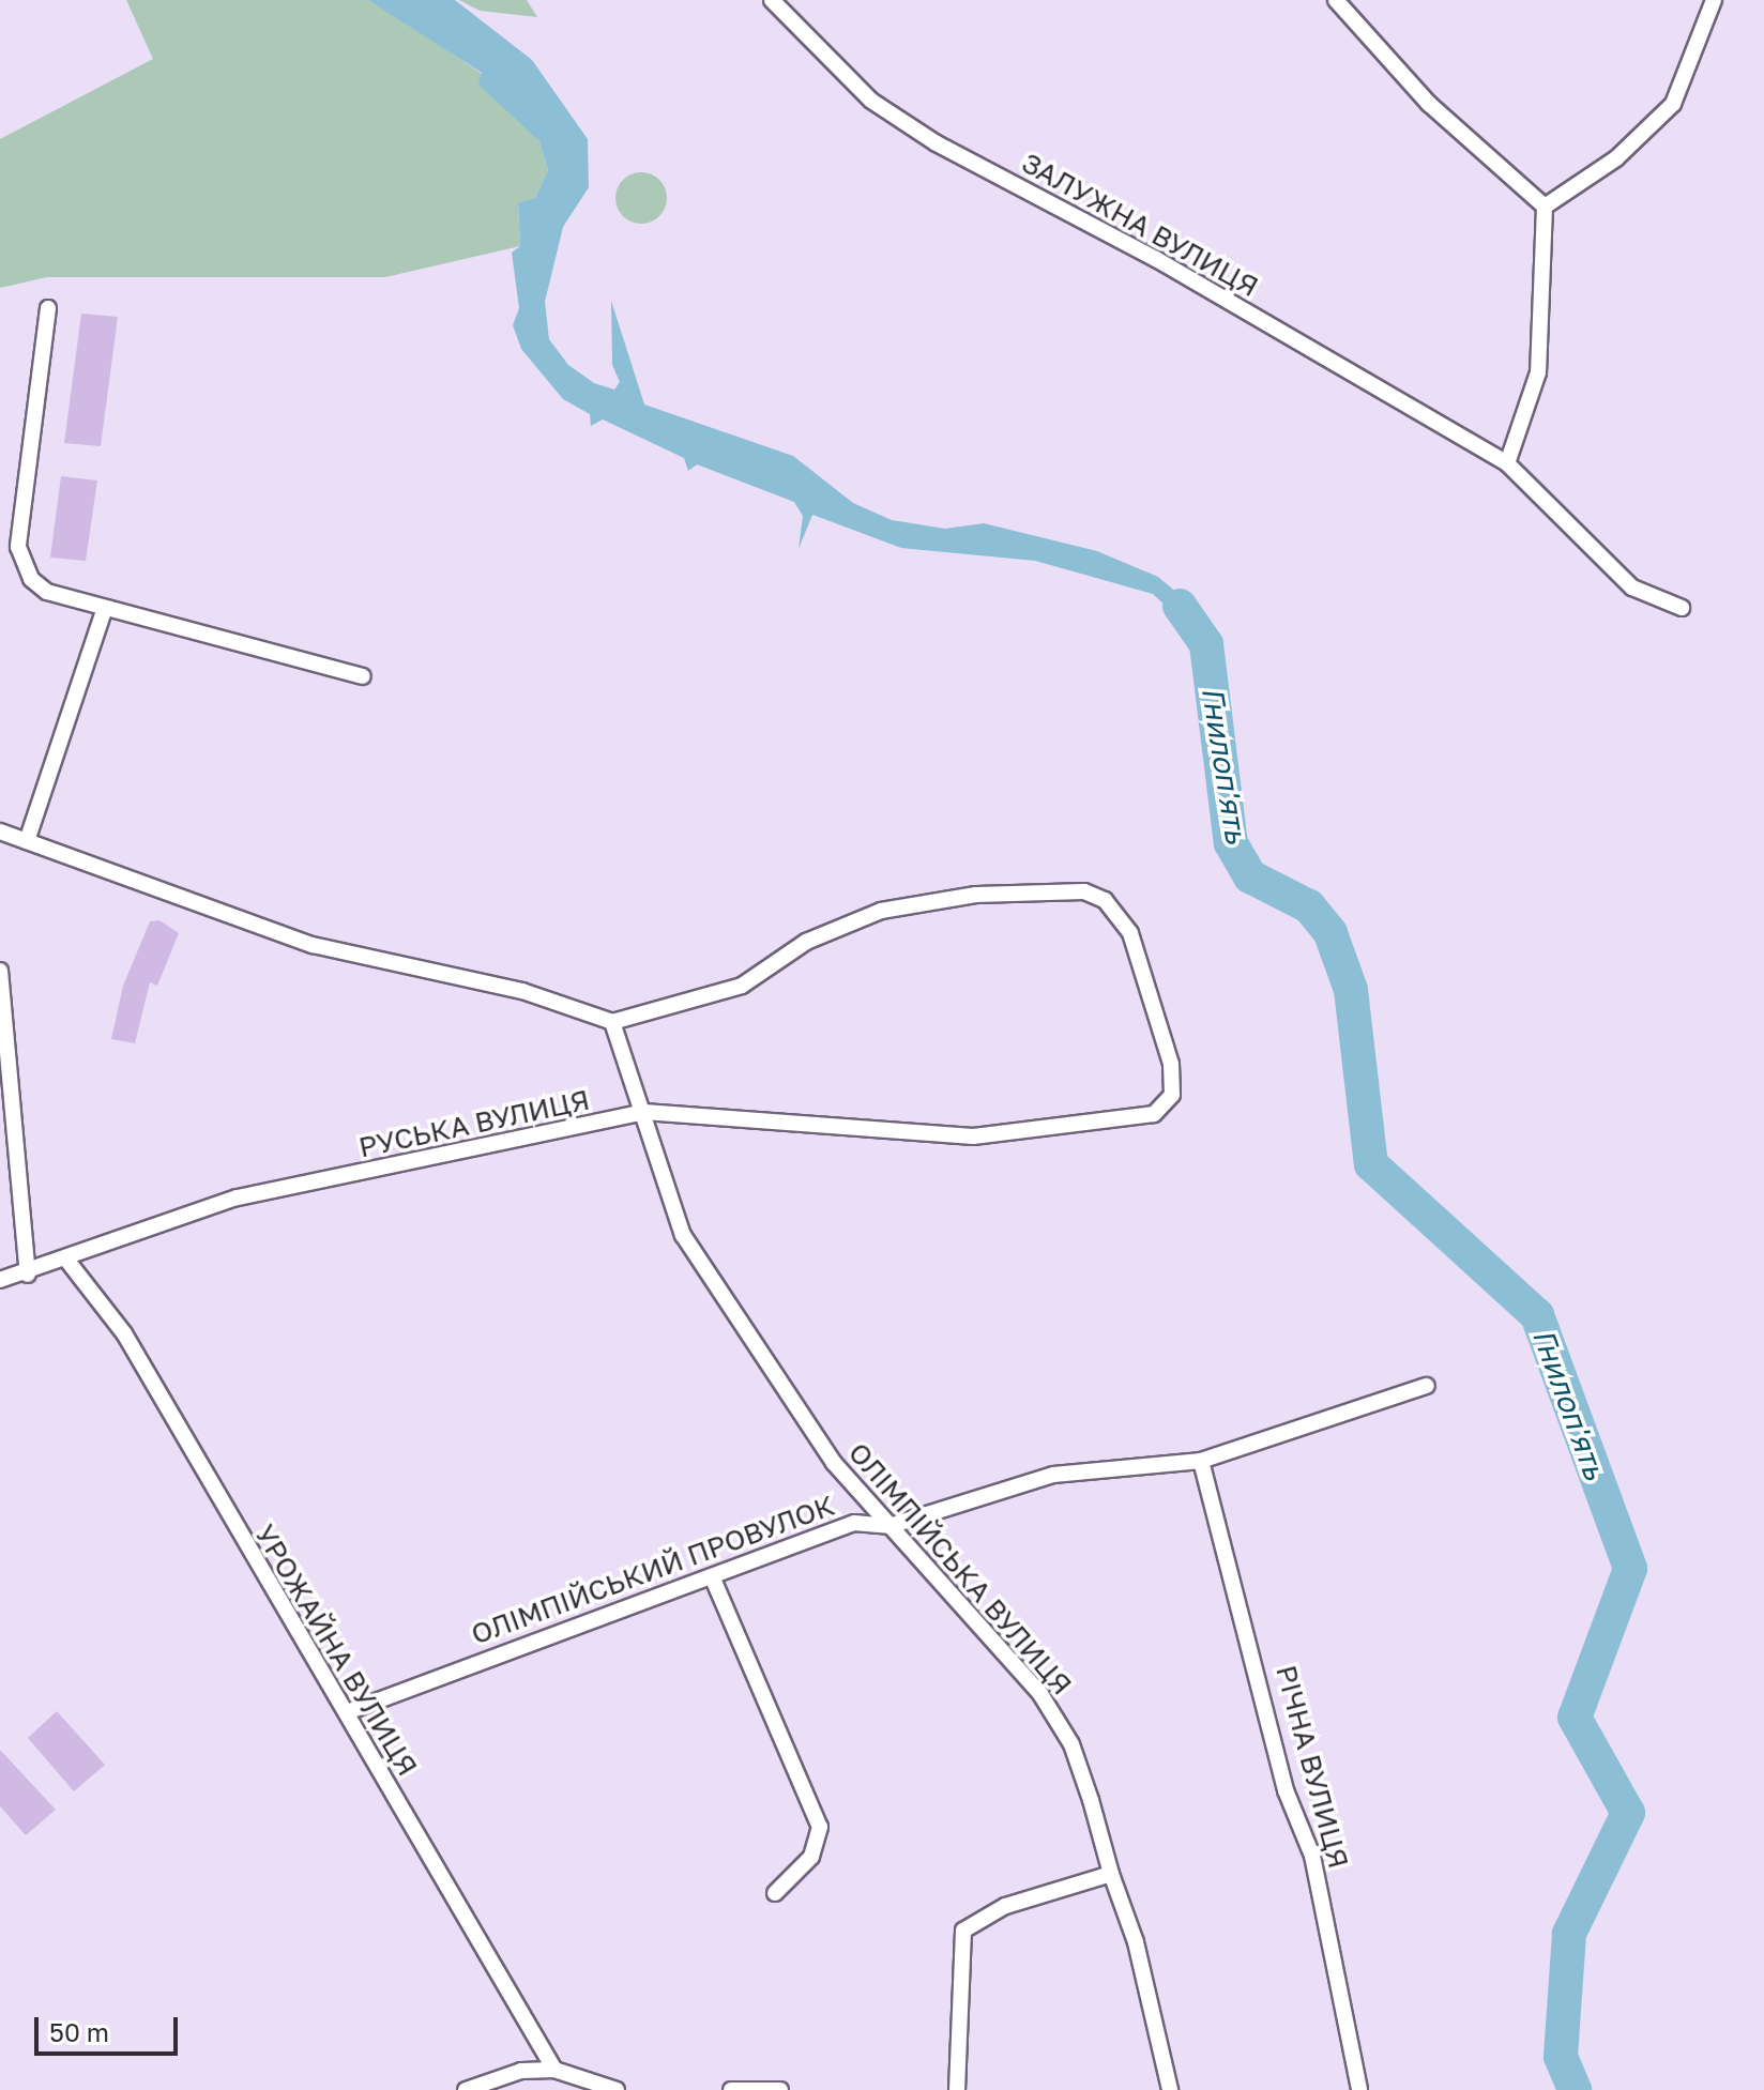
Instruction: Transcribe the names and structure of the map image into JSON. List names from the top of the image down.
{
  "streets": {
    "street": [
      "ЗАЛУЖНА ВУЛИЦЯ",
      "РУСЬКА ВУЛИЦЯ",
      "ОЛІМПІЙСЬКА ВУЛИЦЯ",
      "ОЛІМПІЙСЬКИЙ ПРОВУЛОК",
      "УРОЖАЙНА ВУЛИЦЯ",
      "РІЧНА ВУЛИЦЯ"
    ]
  },
  "crossings": [
    ["РУСЬКА ВУЛИЦЯ", "ОЛІМПІЙСЬКА ВУЛИЦЯ"],
    ["РУСЬКА ВУЛИЦЯ", "УРОЖАЙНА ВУЛИЦЯ"],
    ["ОЛІМПІЙСЬКА ВУЛИЦЯ", "ОЛІМПІЙСЬКИЙ ПРОВУЛОК"],
    ["ОЛІМПІЙСЬКИЙ ПРОВУЛОК", "УРОЖАЙНА ВУЛИЦЯ"],
    ["ОЛІМПІЙСЬКИЙ ПРОВУЛОК", "РІЧНА ВУЛИЦЯ"]
  ],
  "water": ["Гнилоп'ять"],
  "scale_bar": "50 m"
}
